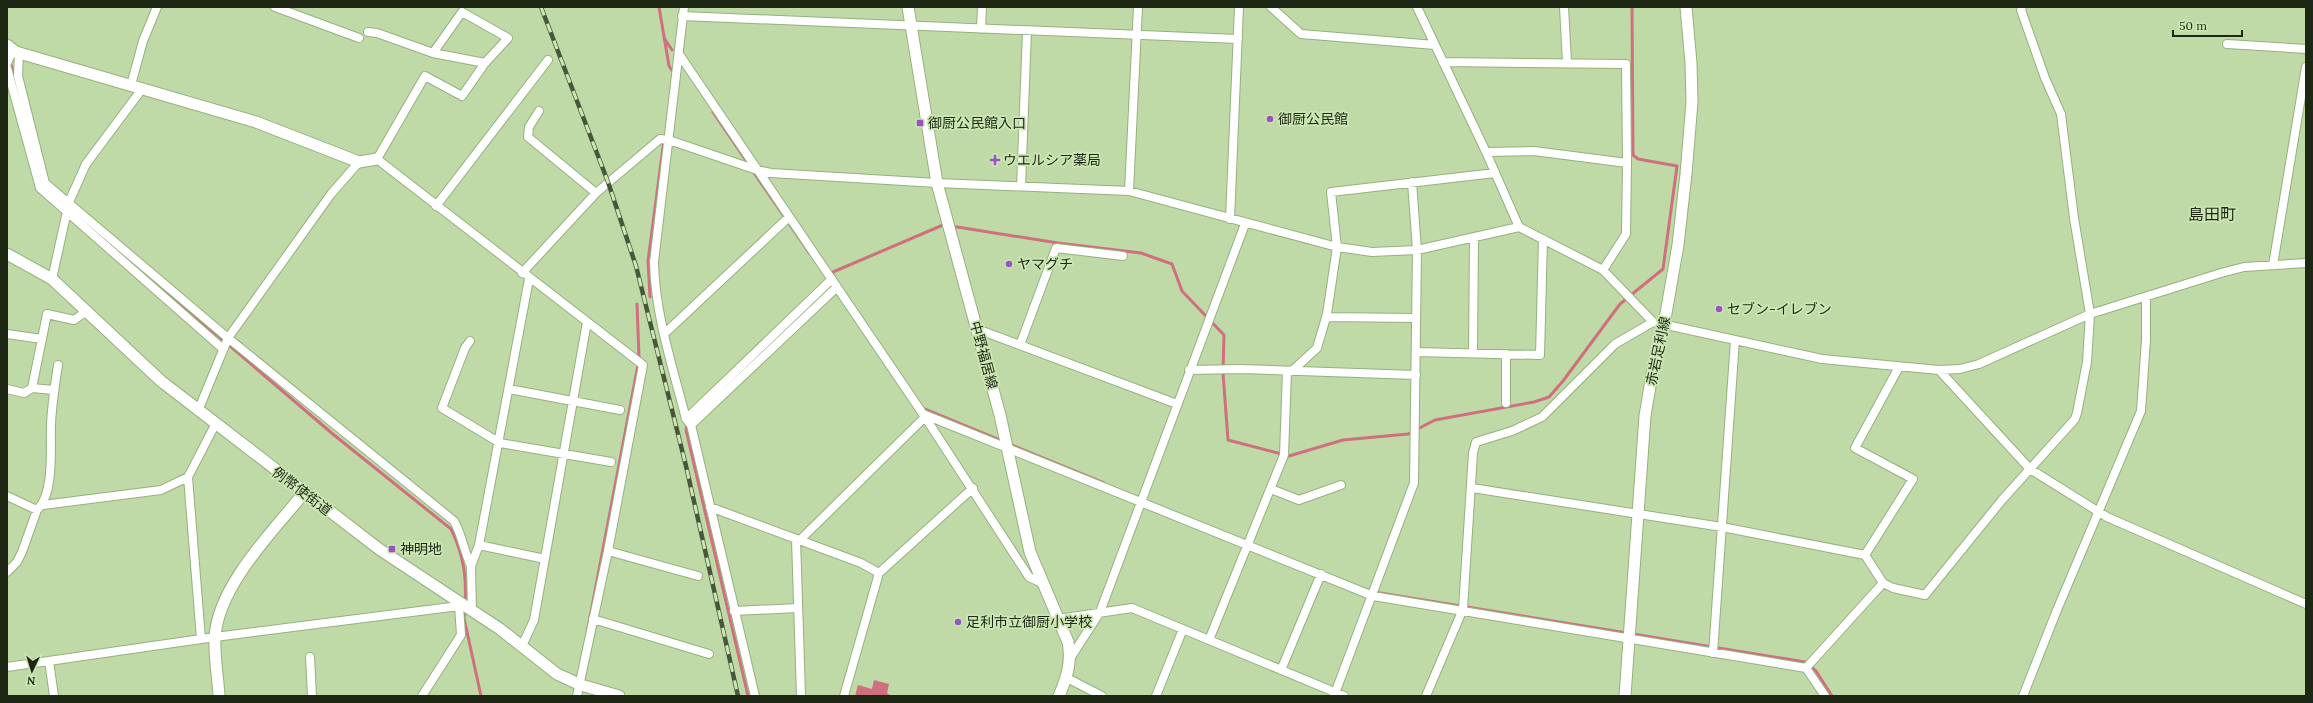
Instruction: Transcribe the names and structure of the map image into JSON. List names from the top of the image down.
{
  "streets": {
    "main road": ["赤岩足利線", "中野福居線", "例幣使街道"]
  },
  "districts": ["島田町"],
  "places": {
    "other": [
      "御厨公民館",
      "ヤマグチ",
      "セブン-イレブン",
      "足利市立御厨小学校"
    ],
    "transit": ["御厨公民館入口", "神明地"],
    "health": ["ウエルシア薬局"]
  },
  "scale_bar": "50 m",
  "north": "bottom"
}
